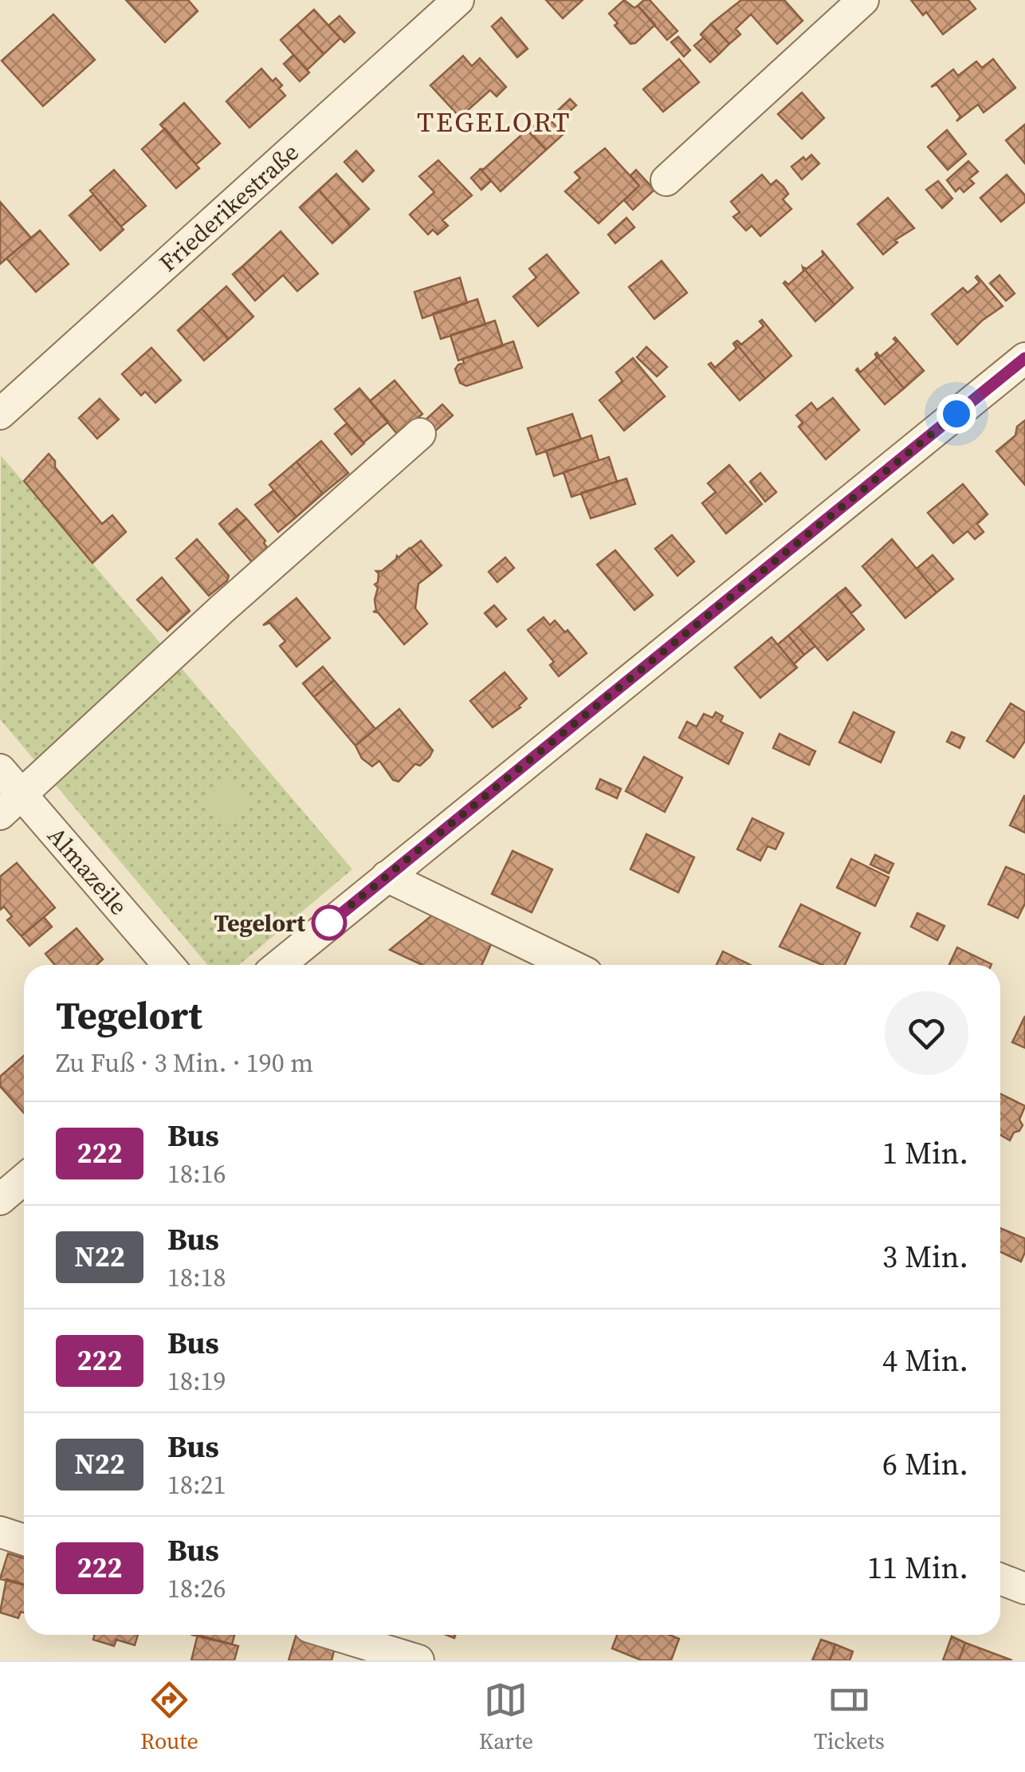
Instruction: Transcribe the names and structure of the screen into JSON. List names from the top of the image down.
{
  "streets": {
    "street": ["Friederikestraße", "Almazeile"]
  },
  "districts": ["TEGELORT"],
  "places": ["Tegelort"],
  "lines": ["bus line 222"],
  "page": {
    "heading": ["Tegelort", "Zu Fuß · 3 Min. · 190 m"],
    "list": [
      {
        "mark": "222",
        "name": "Bus",
        "note": "18:16",
        "value": "1 Min."
      },
      {
        "mark": "N22",
        "name": "Bus",
        "note": "18:18",
        "value": "3 Min."
      },
      {
        "mark": "222",
        "name": "Bus",
        "note": "18:19",
        "value": "4 Min."
      },
      {
        "mark": "N22",
        "name": "Bus",
        "note": "18:21",
        "value": "6 Min."
      },
      {
        "mark": "222",
        "name": "Bus",
        "note": "18:26",
        "value": "11 Min."
      }
    ],
    "tabs": ["Route", "Karte", "Tickets"]
  }
}
